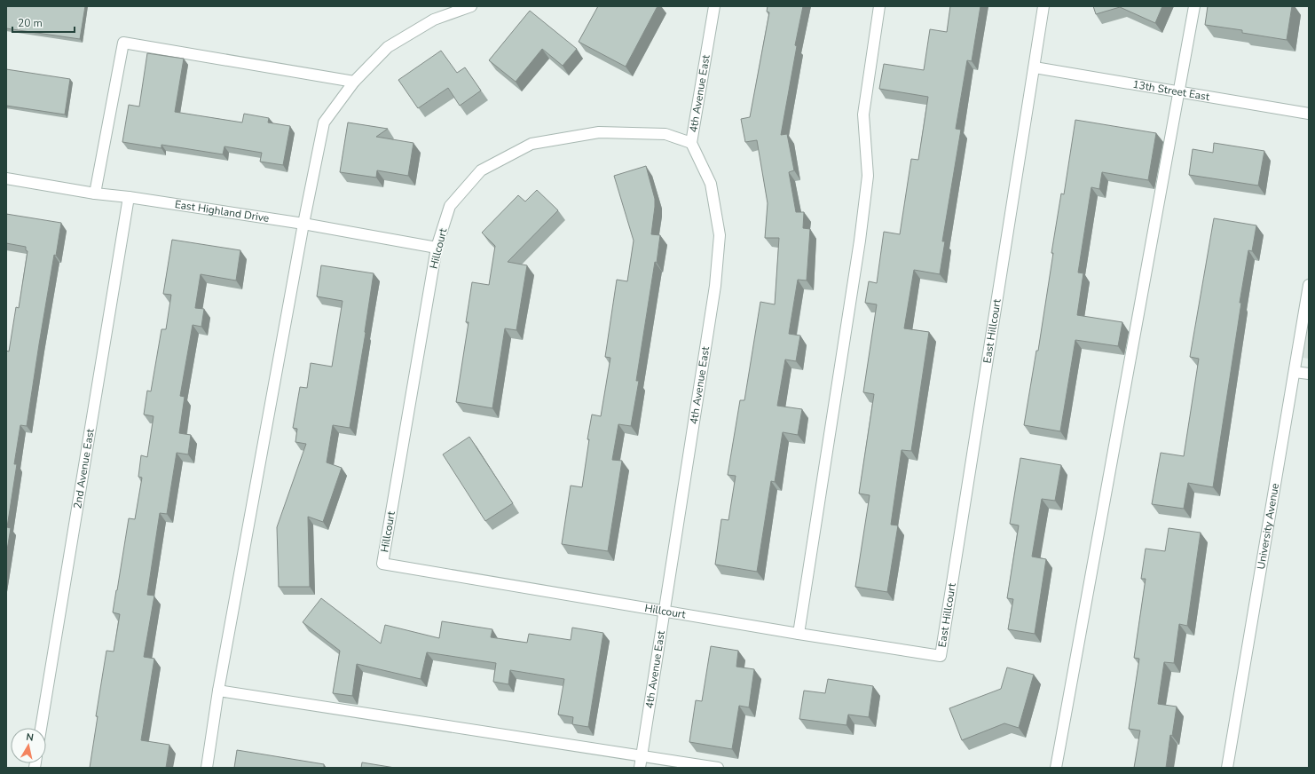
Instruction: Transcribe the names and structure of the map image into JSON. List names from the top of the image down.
{
  "streets": {
    "street": [
      "13th Street East",
      "4th Avenue East",
      "East Highland Drive",
      "Hillcourt",
      "East Hillcourt",
      "2nd Avenue East",
      "University Avenue"
    ]
  },
  "crossings": [
    ["13th Street East", "East Hillcourt"],
    ["4th Avenue East", "Hillcourt"],
    ["East Highland Drive", "Hillcourt"],
    ["East Highland Drive", "2nd Avenue East"],
    ["Hillcourt", "East Hillcourt"]
  ],
  "scale_bar": "20 m",
  "north": "top"
}
